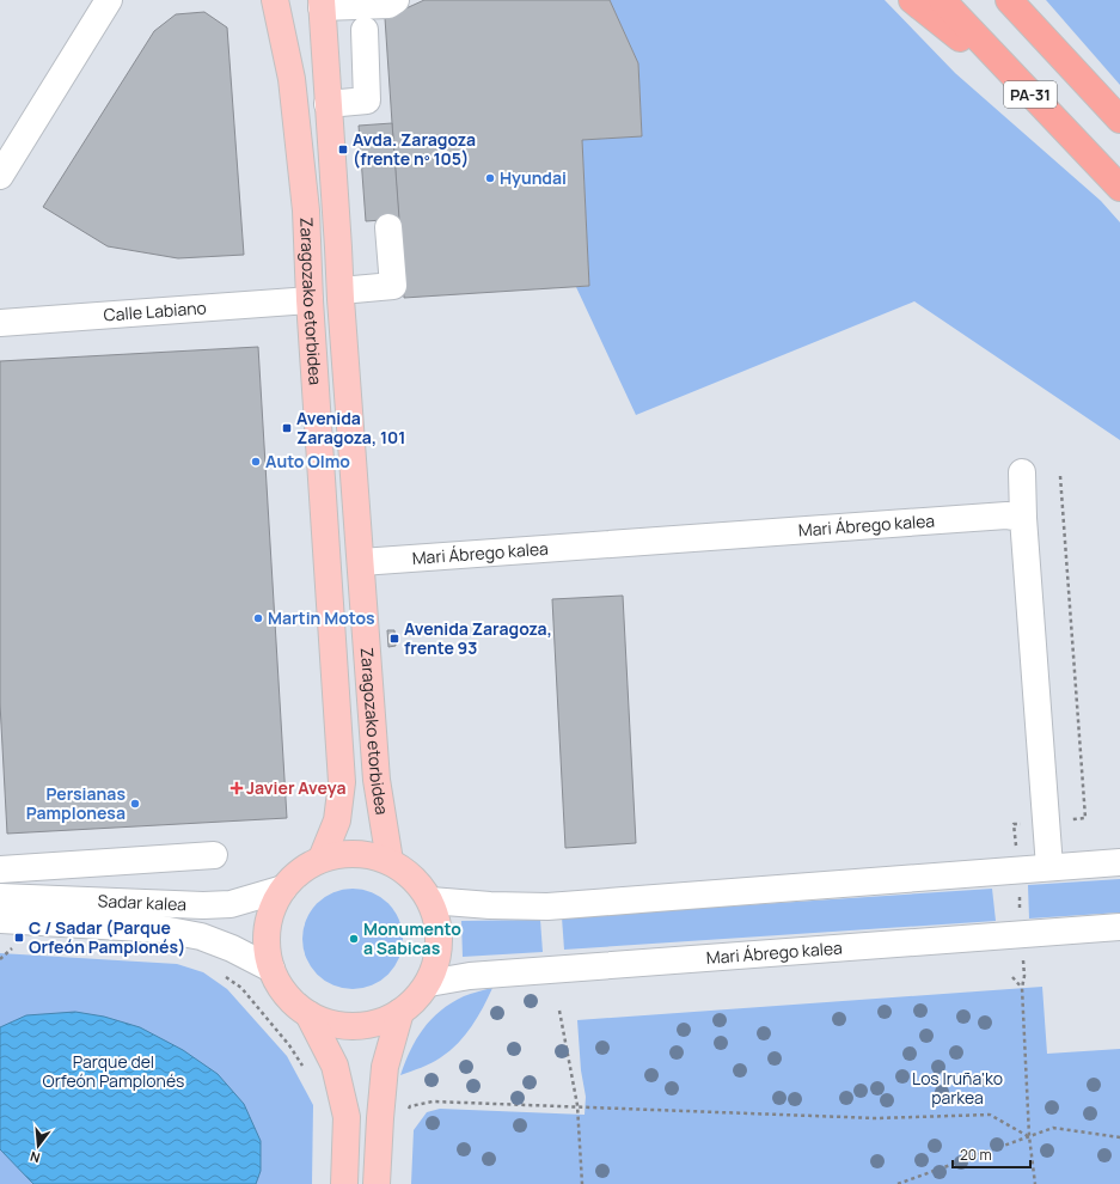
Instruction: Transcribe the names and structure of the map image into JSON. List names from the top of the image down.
{
  "streets": {
    "highway": ["PA-31"],
    "main road": ["Zaragozako etorbidea"],
    "street": ["Calle Labiano", "Mari Ábrego kalea", "Sadar kalea"]
  },
  "crossings": [
    ["Zaragozako etorbidea", "Calle Labiano"],
    ["Zaragozako etorbidea", "Mari Ábrego kalea"]
  ],
  "parks": ["Parque del Orfeón Pamplonés", "Los Iruña'ko parkea"],
  "places": {
    "transit": [
      "Avda. Zaragoza (frente nº 105)",
      "Avenida Zaragoza, 101",
      "Avenida Zaragoza, frente 93",
      "C / Sadar (Parque Orfeón Pamplonés)"
    ],
    "other": [
      "Hyundai",
      "Auto Olmo",
      "Martin Motos",
      "Persianas Pamplonesa",
      "Monumento a Sabicas"
    ],
    "health": ["Javier Aveya"]
  },
  "scale_bar": "20 m",
  "north": "bottom"
}
